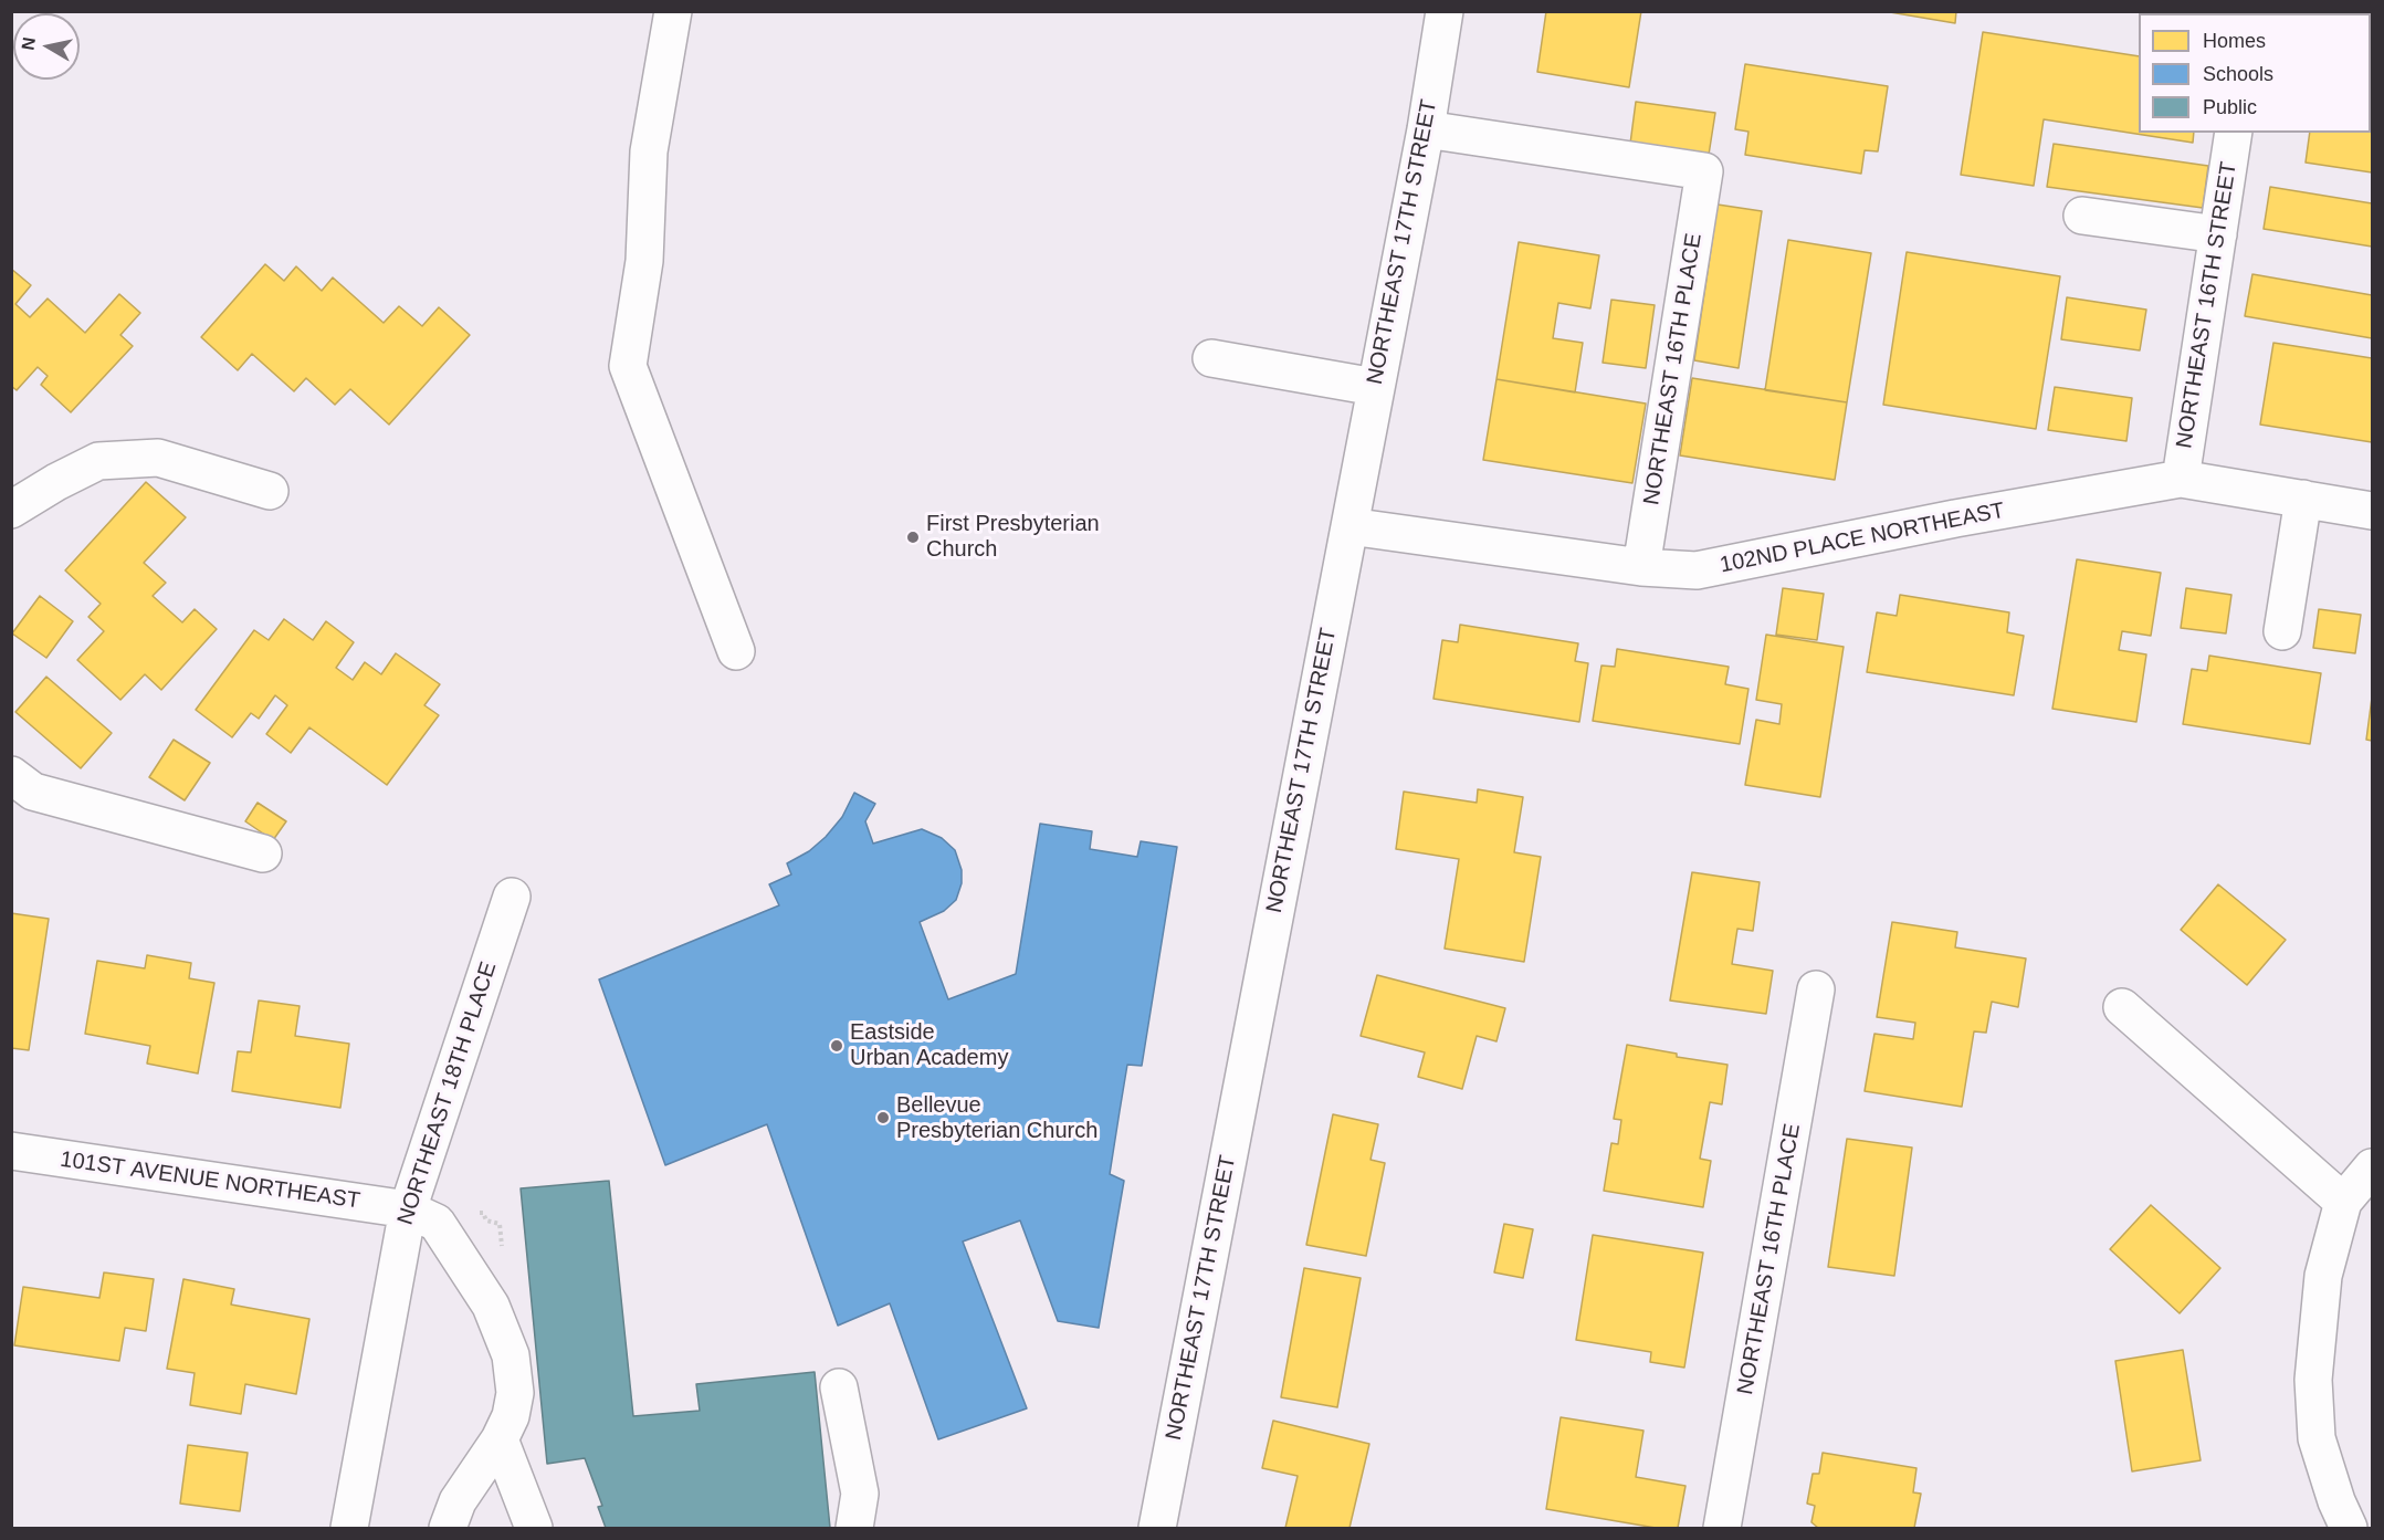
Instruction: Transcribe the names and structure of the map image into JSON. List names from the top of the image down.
{
  "streets": {
    "street": [
      "NORTHEAST 17TH STREET",
      "NORTHEAST 16TH STREET",
      "NORTHEAST 16TH PLACE",
      "102ND PLACE NORTHEAST",
      "NORTHEAST 18TH PLACE",
      "101ST AVENUE NORTHEAST"
    ]
  },
  "crossings": [
    ["NORTHEAST 17TH STREET", "NORTHEAST 16TH PLACE"],
    ["NORTHEAST 17TH STREET", "102ND PLACE NORTHEAST"],
    ["NORTHEAST 16TH STREET", "102ND PLACE NORTHEAST"],
    ["NORTHEAST 16TH PLACE", "102ND PLACE NORTHEAST"],
    ["NORTHEAST 18TH PLACE", "101ST AVENUE NORTHEAST"]
  ],
  "places": ["First Presbyterian Church", "Eastside Urban Academy", "Bellevue Presbyterian Church"],
  "legend": ["Homes", "Schools", "Public"],
  "north": "left"
}
